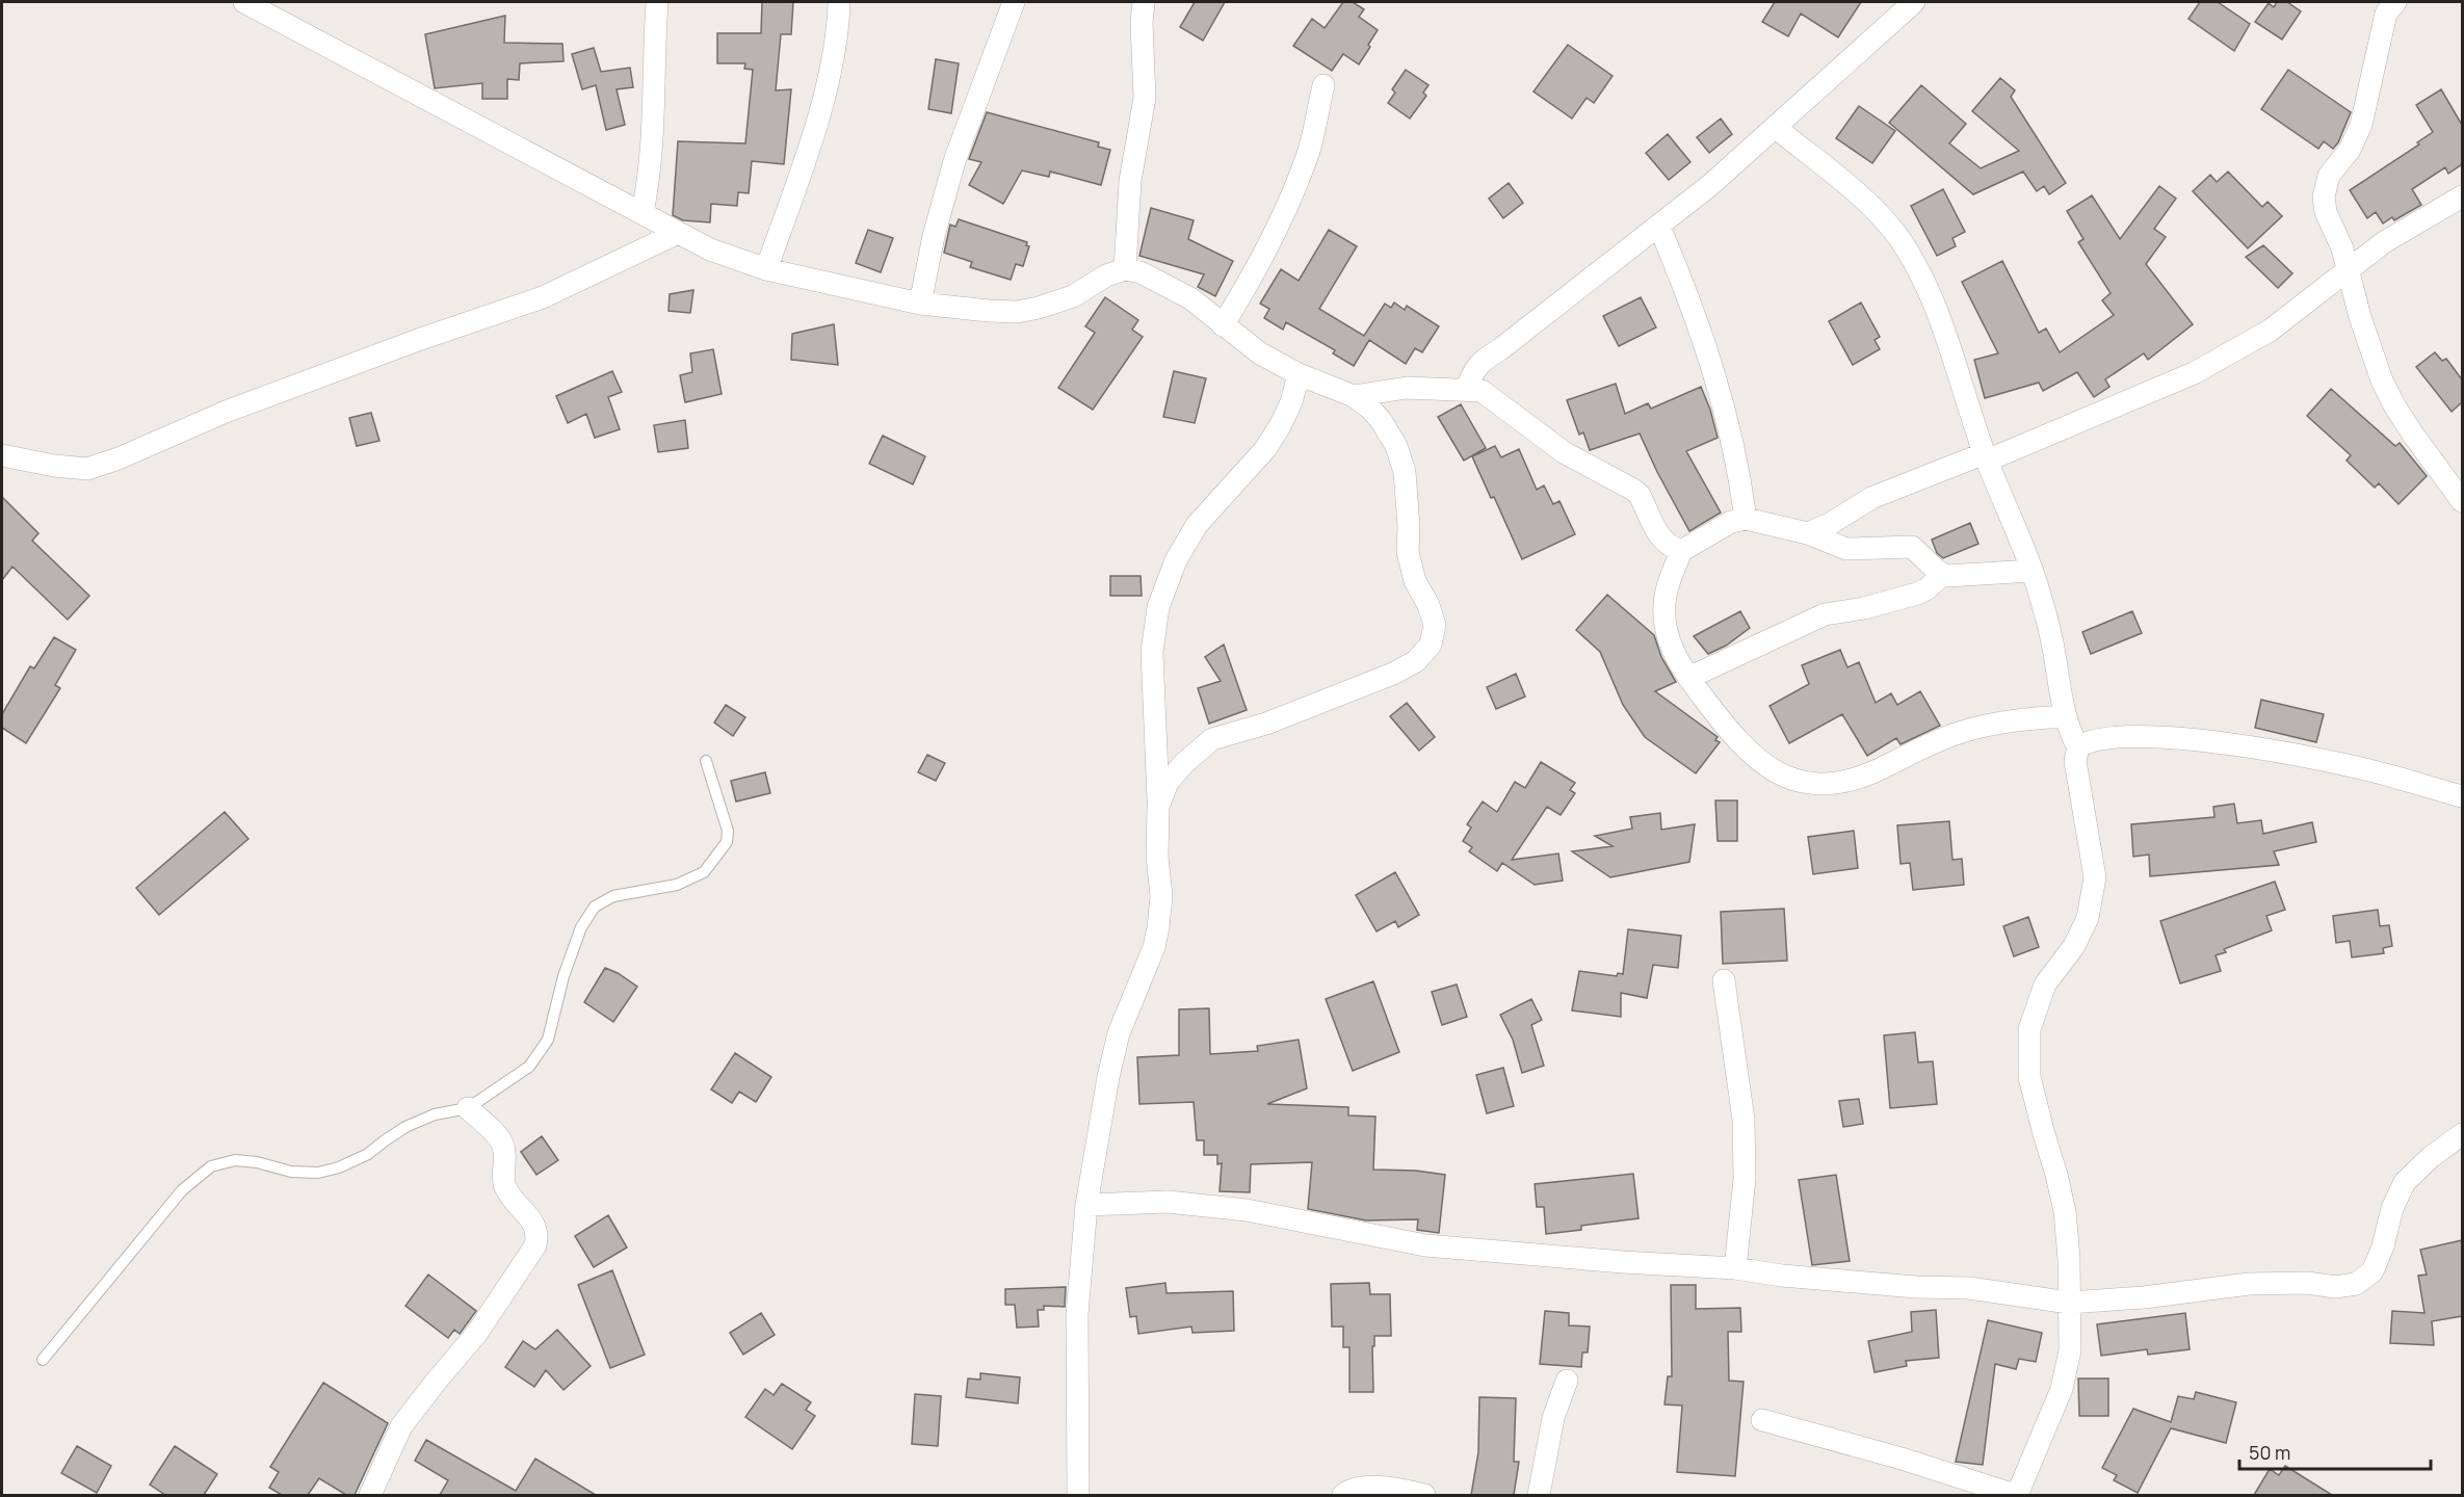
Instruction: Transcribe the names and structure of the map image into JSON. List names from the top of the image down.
{
  "scale_bar": "50 m"
}
